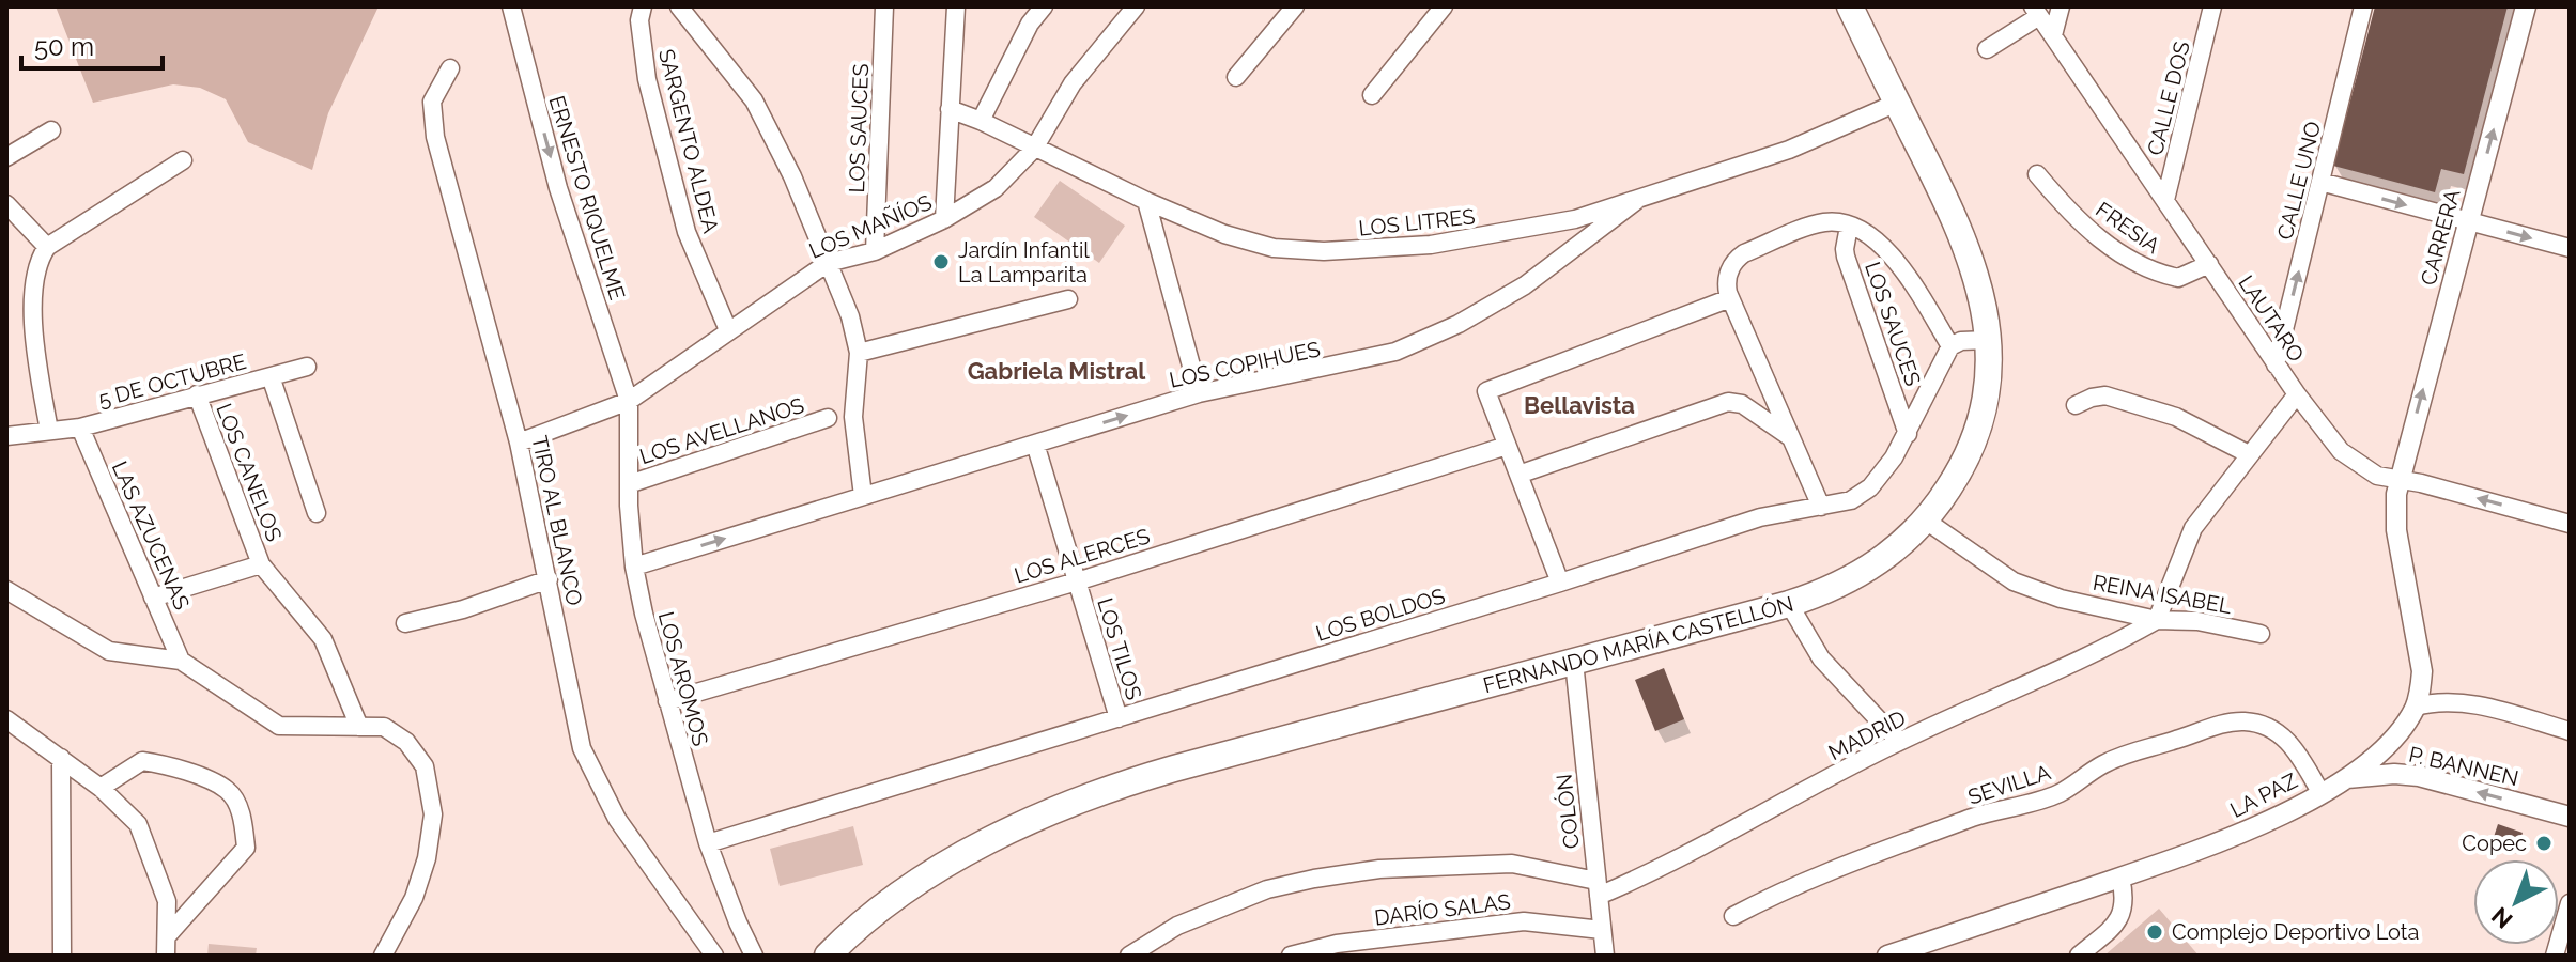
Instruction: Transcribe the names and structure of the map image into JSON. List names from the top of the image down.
{
  "streets": {
    "main road": ["FERNANDO MARÍA CASTELLÓN"],
    "street": [
      "CALLE DOS",
      "LOS SAUCES",
      "SARGENTO ALDEA",
      "CALLE UNO",
      "ERNESTO RIQUELME",
      "LOS LITRES",
      "LOS MAÑÍOS",
      "FRESIA",
      "CARRERA",
      "LAUTARO",
      "LOS COPIHUES",
      "5 DE OCTUBRE",
      "LOS AVELLANOS",
      "LOS CANELOS",
      "TIRO AL BLANCO",
      "LAS AZUCENAS",
      "LOS ALERCES",
      "REINA ISABEL",
      "LOS BOLDOS",
      "LOS TILOS",
      "LOS AROMOS",
      "MADRID",
      "P. BANNEN",
      "SEVILLA",
      "LA PAZ",
      "COLÓN",
      "DARÍO SALAS"
    ]
  },
  "crossings": [
    ["CALLE DOS", "LAUTARO"],
    ["LOS SAUCES", "LOS MAÑÍOS"],
    ["LOS SAUCES", "LOS BOLDOS"],
    ["SARGENTO ALDEA", "LOS MAÑÍOS"],
    ["CALLE UNO", "LAUTARO"],
    ["ERNESTO RIQUELME", "LOS MAÑÍOS"],
    ["ERNESTO RIQUELME", "LOS AROMOS"],
    ["LOS LITRES", "LOS MAÑÍOS"],
    ["LOS LITRES", "LOS COPIHUES"],
    ["LOS LITRES", "FERNANDO MARÍA CASTELLÓN"],
    ["LOS MAÑÍOS", "TIRO AL BLANCO"],
    ["LOS MAÑÍOS", "LOS AROMOS"],
    ["FRESIA", "LAUTARO"],
    ["CARRERA", "LAUTARO"],
    ["CARRERA", "LA PAZ"],
    ["LAUTARO", "LA PAZ"],
    ["LOS COPIHUES", "LOS TILOS"],
    ["LOS COPIHUES", "LOS AROMOS"],
    ["5 DE OCTUBRE", "LOS CANELOS"],
    ["5 DE OCTUBRE", "LAS AZUCENAS"],
    ["LOS AVELLANOS", "LOS AROMOS"],
    ["LOS CANELOS", "LAS AZUCENAS"],
    ["LOS ALERCES", "LOS TILOS"],
    ["LOS ALERCES", "LOS AROMOS"],
    ["REINA ISABEL", "FERNANDO MARÍA CASTELLÓN"],
    ["REINA ISABEL", "MADRID"],
    ["LOS BOLDOS", "LOS TILOS"],
    ["LOS BOLDOS", "LOS AROMOS"],
    ["FERNANDO MARÍA CASTELLÓN", "COLÓN"],
    ["MADRID", "COLÓN"],
    ["P. BANNEN", "LA PAZ"],
    ["SEVILLA", "LA PAZ"],
    ["COLÓN", "DARÍO SALAS"]
  ],
  "one_way": [
    "CALLE UNO",
    "ERNESTO RIQUELME",
    "CARRERA",
    "LOS COPIHUES"
  ],
  "districts": ["Gabriela Mistral", "Bellavista"],
  "places": ["Jardín Infantil La Lamparita", "Copec", "Complejo Deportivo Lota"],
  "scale_bar": "50 m",
  "north": "bottom left"
}
